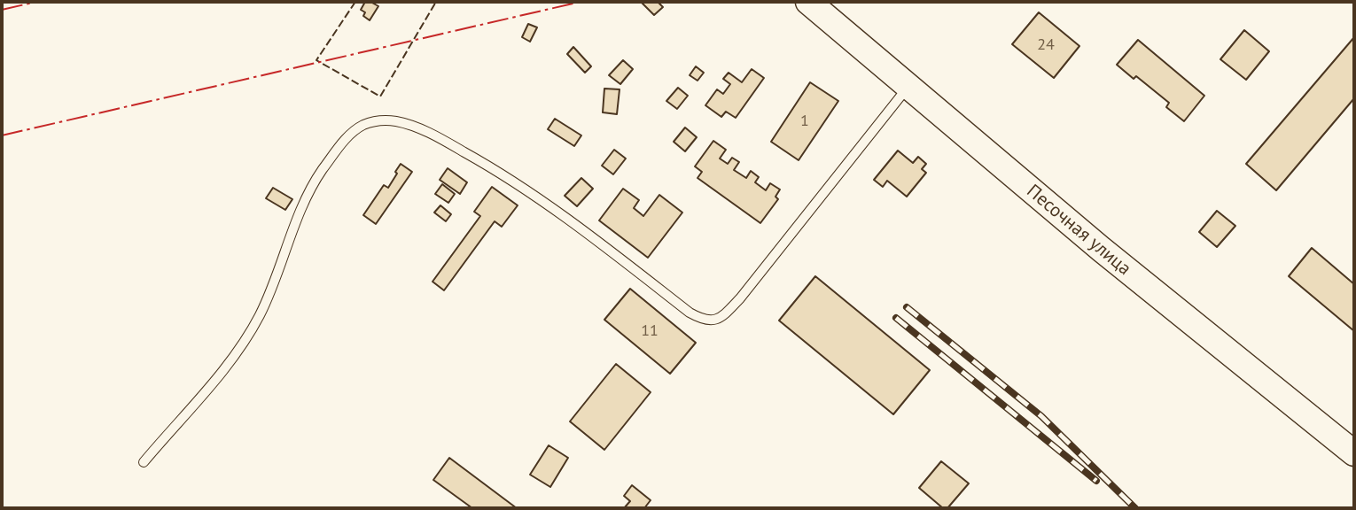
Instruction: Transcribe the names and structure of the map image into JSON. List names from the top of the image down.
{
  "streets": {
    "street": ["Песочная улица"]
  },
  "house_numbers": ["24", "1", "11"]
}
